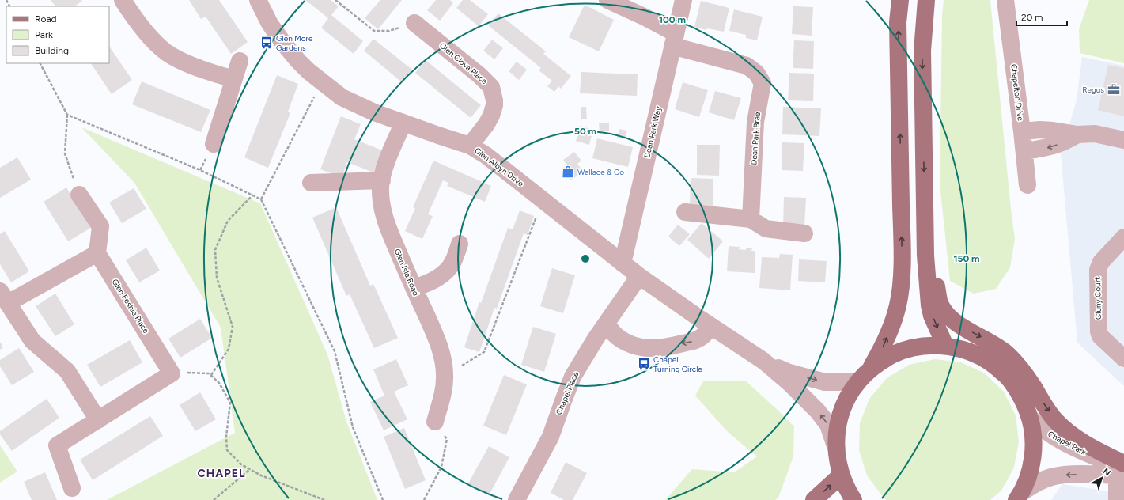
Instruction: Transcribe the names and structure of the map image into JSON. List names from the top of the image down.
{
  "streets": {
    "street": [
      "Glen Clova Place",
      "Chapelton Drive",
      "Dean Park Way",
      "Dean Park Brae",
      "Glen Albyn Drive",
      "Glen Isla Road",
      "Cluny Court",
      "Glen Feshie Place",
      "Chapel Place",
      "Chapel Park"
    ]
  },
  "crossings": [
    ["Glen Clova Place", "Glen Albyn Drive"],
    ["Dean Park Way", "Dean Park Brae"],
    ["Dean Park Way", "Glen Albyn Drive"],
    ["Glen Albyn Drive", "Glen Isla Road"],
    ["Glen Albyn Drive", "Chapel Place"]
  ],
  "districts": ["CHAPEL"],
  "places": {
    "bus stop": ["Glen More Gardens", "Chapel Turning Circle"],
    "office": ["Regus"],
    "shop": ["Wallace & Co"]
  },
  "legend": ["Road", "Park", "Building"],
  "scale_bar": "20 m",
  "north": "top right",
  "rings": ["100 m", "50 m", "150 m"]
}
